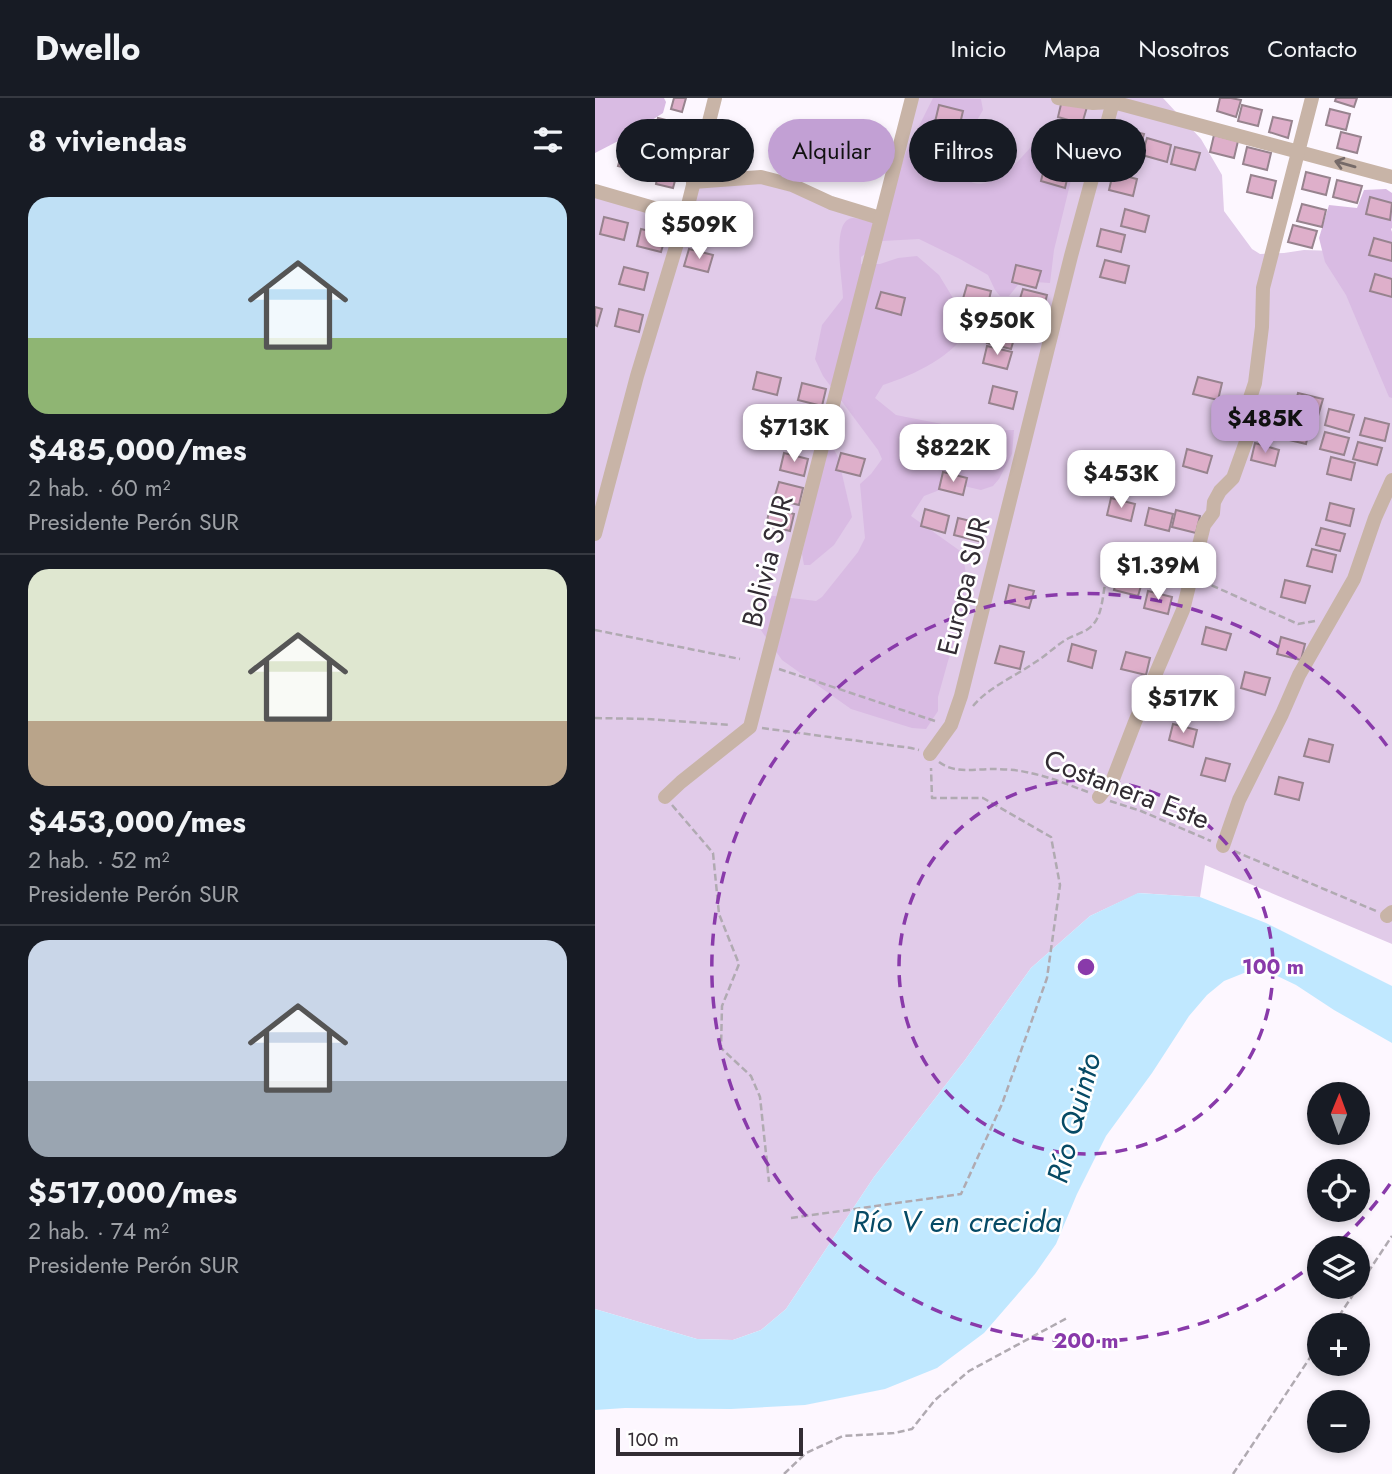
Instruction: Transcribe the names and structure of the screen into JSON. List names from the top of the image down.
{
  "streets": {
    "street": ["Bolivia SUR", "Europa SUR"],
    "path": ["Costanera Este"]
  },
  "crossings": [
    ["Bolivia SUR", "Costanera Este"],
    ["Europa SUR", "Costanera Este"]
  ],
  "water": ["Río Quinto", "Río V en crecida"],
  "scale_bar": "100 m",
  "north": "top",
  "page": {
    "header": "Dwello",
    "nav": [
      "Inicio",
      "Mapa",
      "Nosotros",
      "Contacto"
    ],
    "heading": "8 viviendas",
    "chip": [
      "Comprar",
      "Alquilar",
      "Filtros",
      "Nuevo"
    ],
    "list": [
      {
        "name": "$485,000/mes",
        "note": "2 hab. · 60 m² · Presidente Perón SUR"
      },
      {
        "name": "$453,000/mes",
        "note": "2 hab. · 52 m² · Presidente Perón SUR"
      },
      {
        "name": "$517,000/mes",
        "note": "2 hab. · 74 m² · Presidente Perón SUR"
      }
    ],
    "price": [
      "$509K",
      "$950K",
      "$485K",
      "$713K",
      "$822K",
      "$453K",
      "$1.39M",
      "$517K"
    ],
    "map_buttons": ["+", "−"],
    "scale": "100 m"
  },
  "rings": ["100 m", "200 m"]
}
